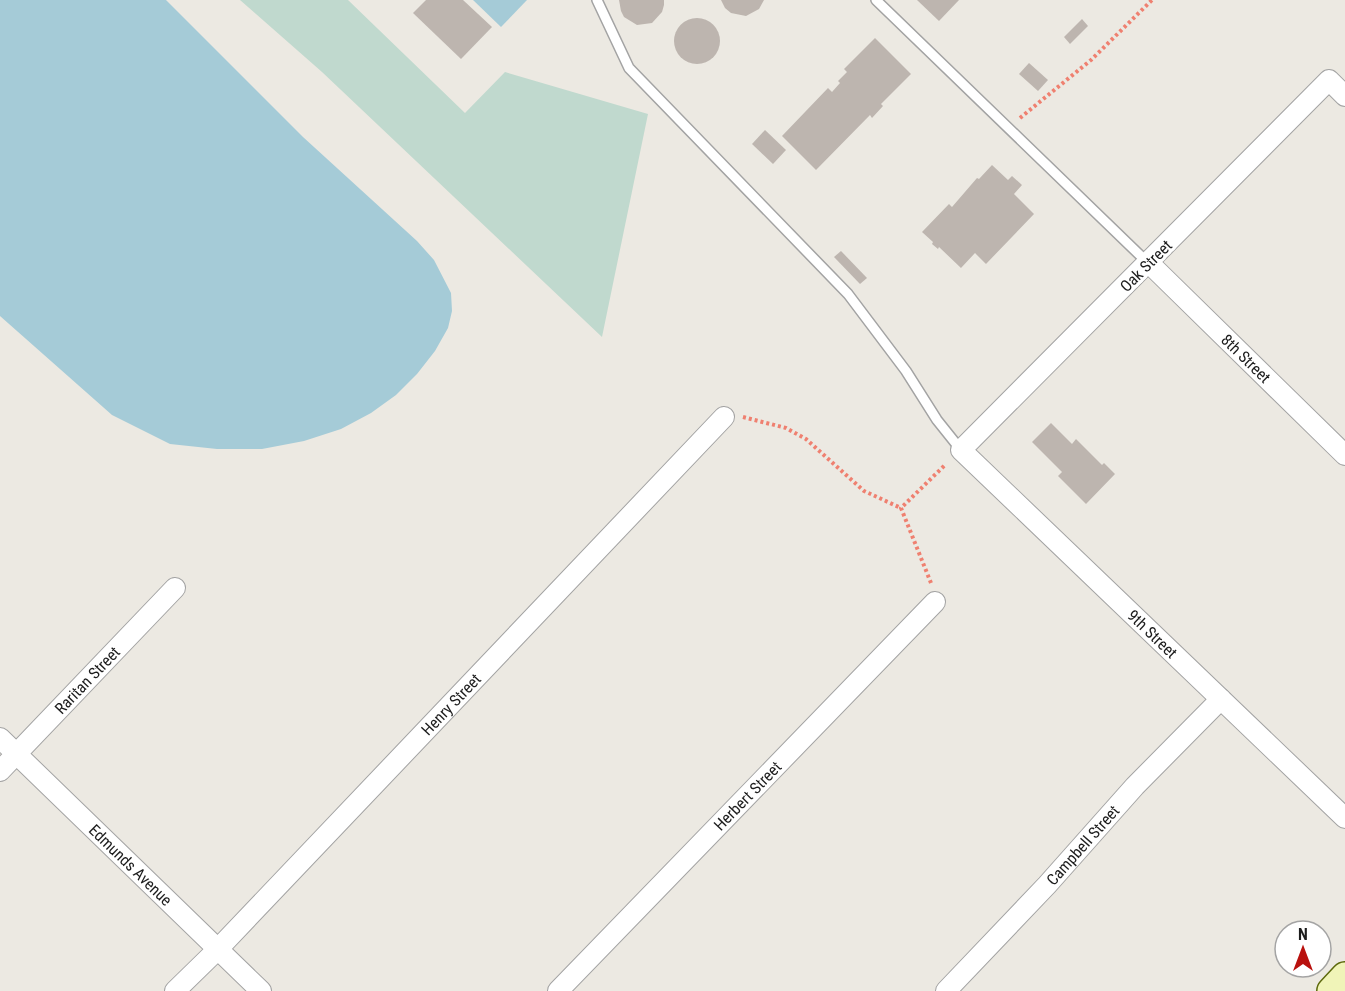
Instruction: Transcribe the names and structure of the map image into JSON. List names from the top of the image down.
{
  "streets": {
    "street": [
      "Oak Street",
      "8th Street",
      "9th Street",
      "Raritan Street",
      "Henry Street",
      "Herbert Street",
      "Campbell Street",
      "Edmunds Avenue"
    ]
  },
  "crossings": [
    ["Oak Street", "8th Street"],
    ["Oak Street", "9th Street"],
    ["9th Street", "Campbell Street"],
    ["Raritan Street", "Edmunds Avenue"],
    ["Henry Street", "Edmunds Avenue"]
  ],
  "north": "top"
}
